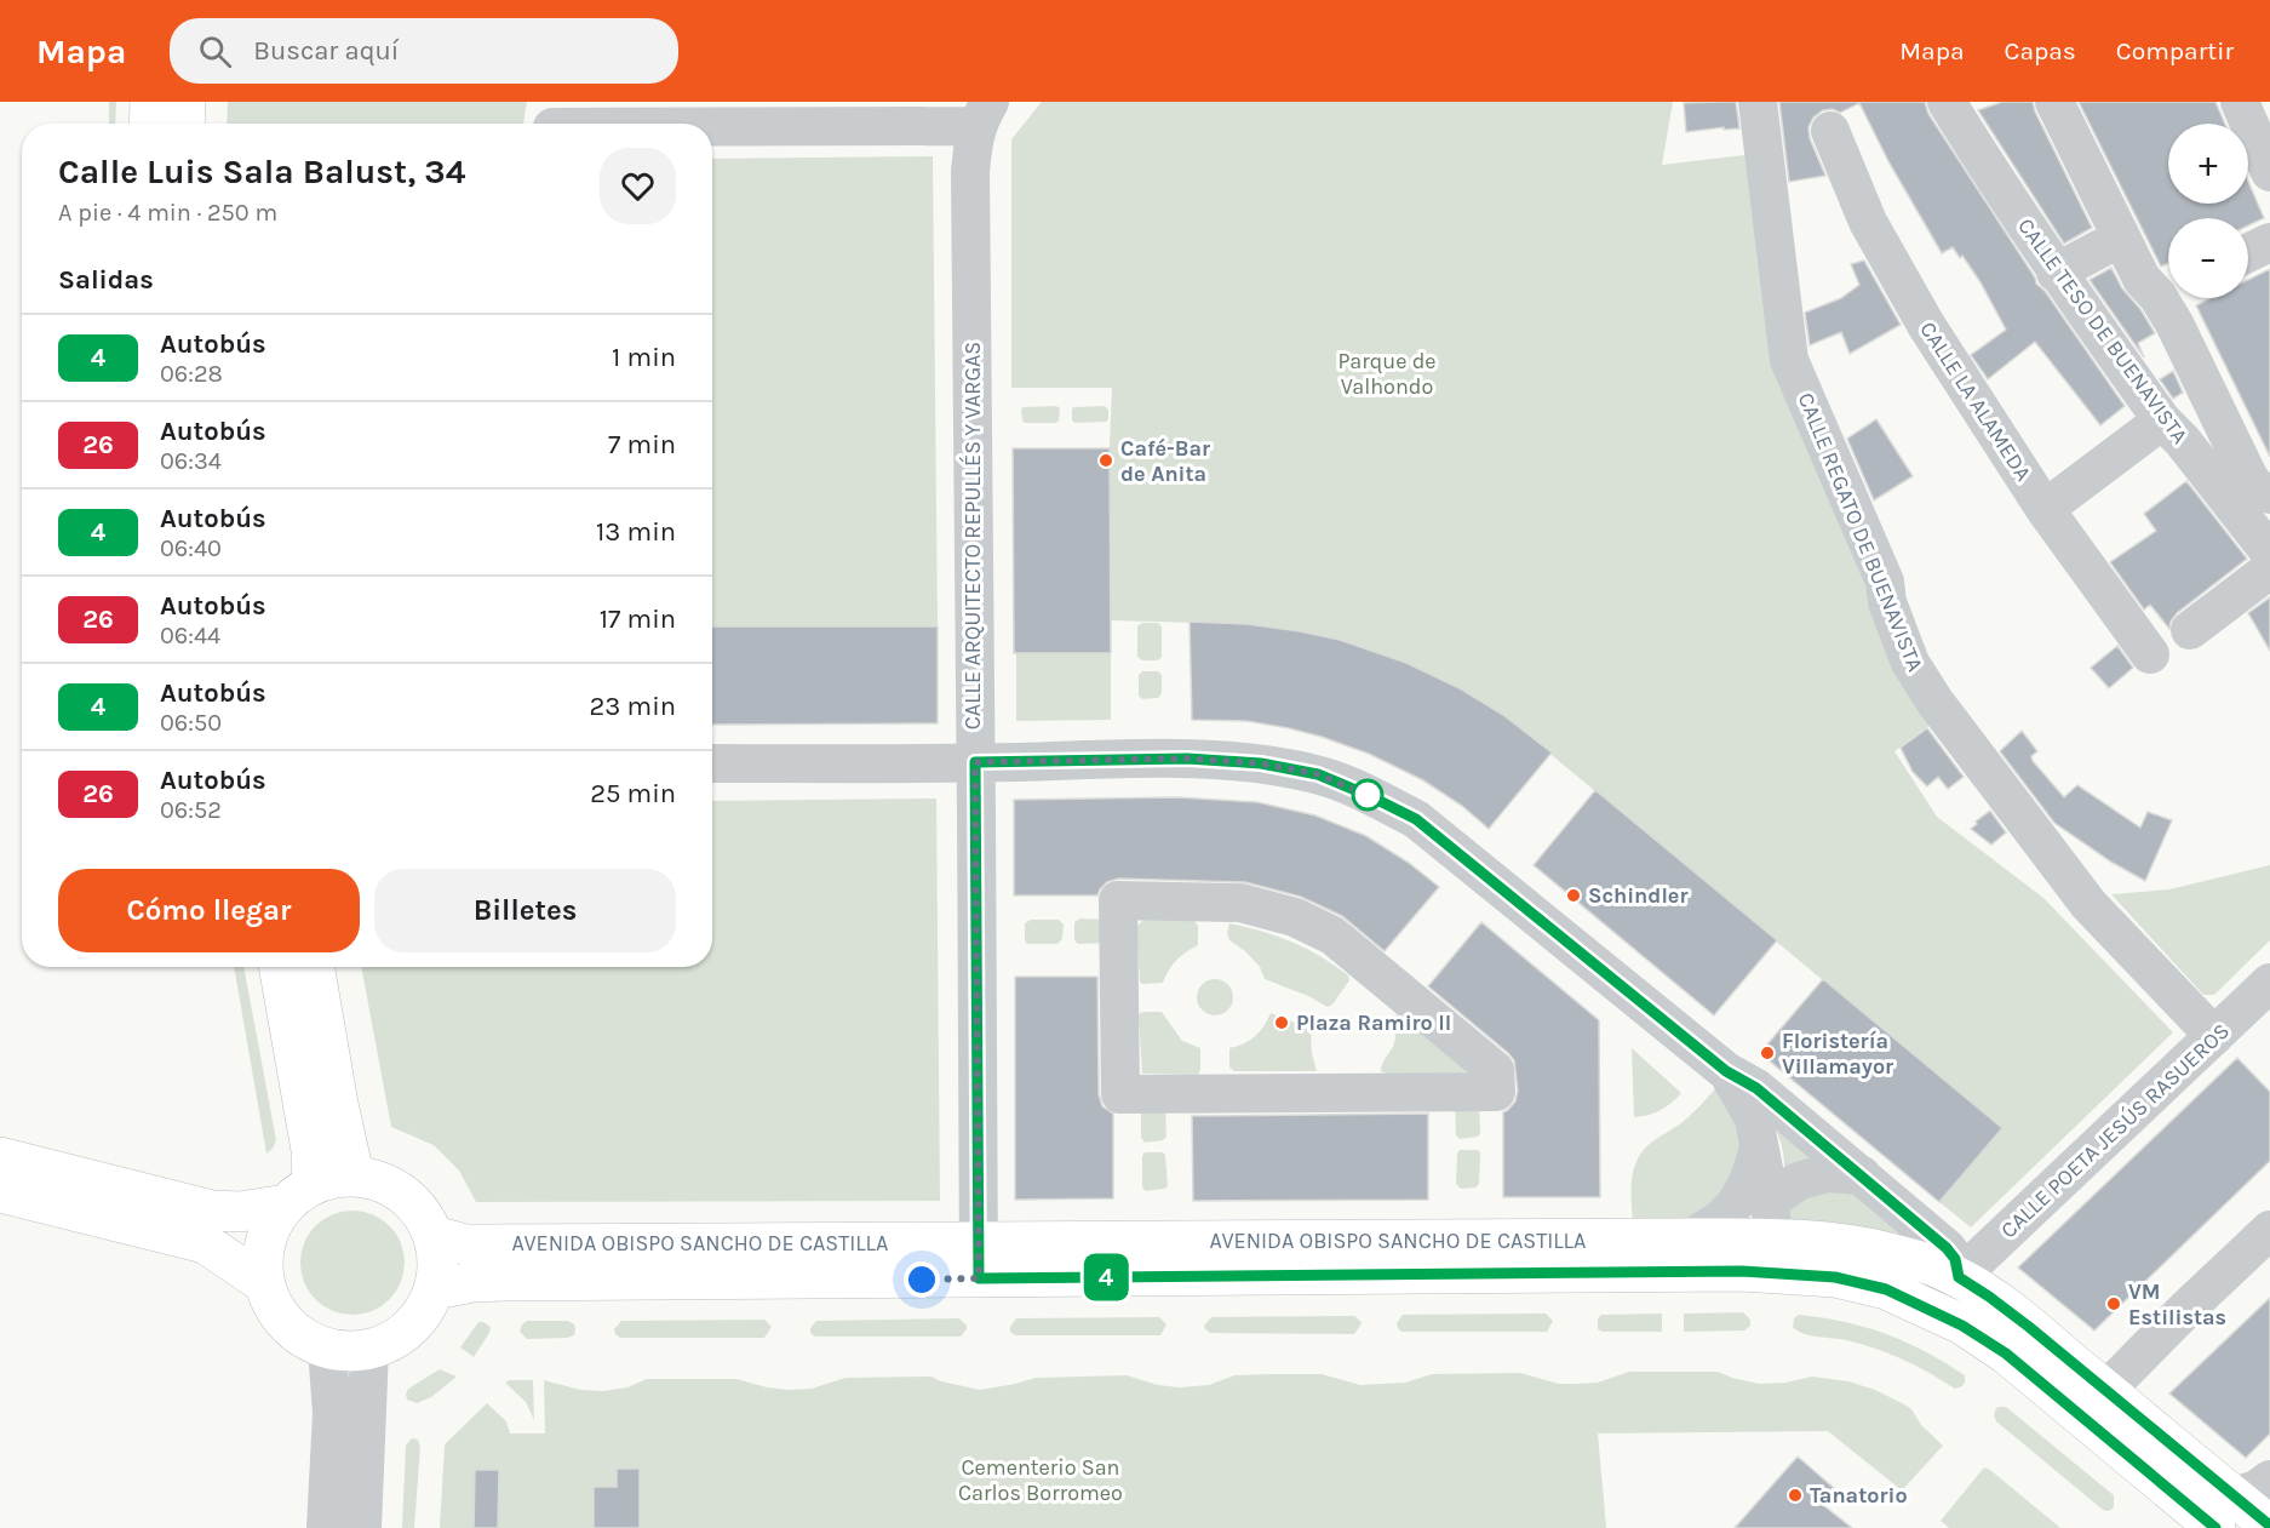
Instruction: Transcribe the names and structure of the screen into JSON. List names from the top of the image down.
{
  "streets": {
    "main road": ["AVENIDA OBISPO SANCHO DE CASTILLA"],
    "street": [
      "CALLE TESO DE BUENAVISTA",
      "CALLE LA ALAMEDA",
      "CALLE REGATO DE BUENAVISTA",
      "CALLE ARQUITECTO REPULLÉS Y VARGAS",
      "CALLE POETA JESÚS RASUEROS"
    ]
  },
  "crossings": [
    ["CALLE REGATO DE BUENAVISTA", "CALLE POETA JESÚS RASUEROS"],
    ["CALLE ARQUITECTO REPULLÉS Y VARGAS", "AVENIDA OBISPO SANCHO DE CASTILLA"],
    ["CALLE POETA JESÚS RASUEROS", "AVENIDA OBISPO SANCHO DE CASTILLA"]
  ],
  "parks": ["Parque de Valhondo", "Cementerio San Carlos Borromeo"],
  "places": [
    "Café-Bar de Anita",
    "Schindler",
    "Plaza Ramiro II",
    "Floristería Villamayor",
    "VM Estilistas",
    "Tanatorio"
  ],
  "lines": ["bus line 4"],
  "page": {
    "header": "Mapa",
    "search": "Buscar aquí",
    "nav": ["Mapa", "Capas", "Compartir"],
    "on_map": "4",
    "map_buttons": ["+", "−"],
    "heading": [
      ["Calle Luis Sala Balust, 34", "A pie · 4 min · 250 m"],
      "Salidas"
    ],
    "list": [
      {
        "mark": "4",
        "name": "Autobús",
        "note": "06:28",
        "value": "1 min"
      },
      {
        "mark": "26",
        "name": "Autobús",
        "note": "06:34",
        "value": "7 min"
      },
      {
        "mark": "4",
        "name": "Autobús",
        "note": "06:40",
        "value": "13 min"
      },
      {
        "mark": "26",
        "name": "Autobús",
        "note": "06:44",
        "value": "17 min"
      },
      {
        "mark": "4",
        "name": "Autobús",
        "note": "06:50",
        "value": "23 min"
      },
      {
        "mark": "26",
        "name": "Autobús",
        "note": "06:52",
        "value": "25 min"
      }
    ],
    "buttons": ["Cómo llegar", "Billetes"]
  }
}
